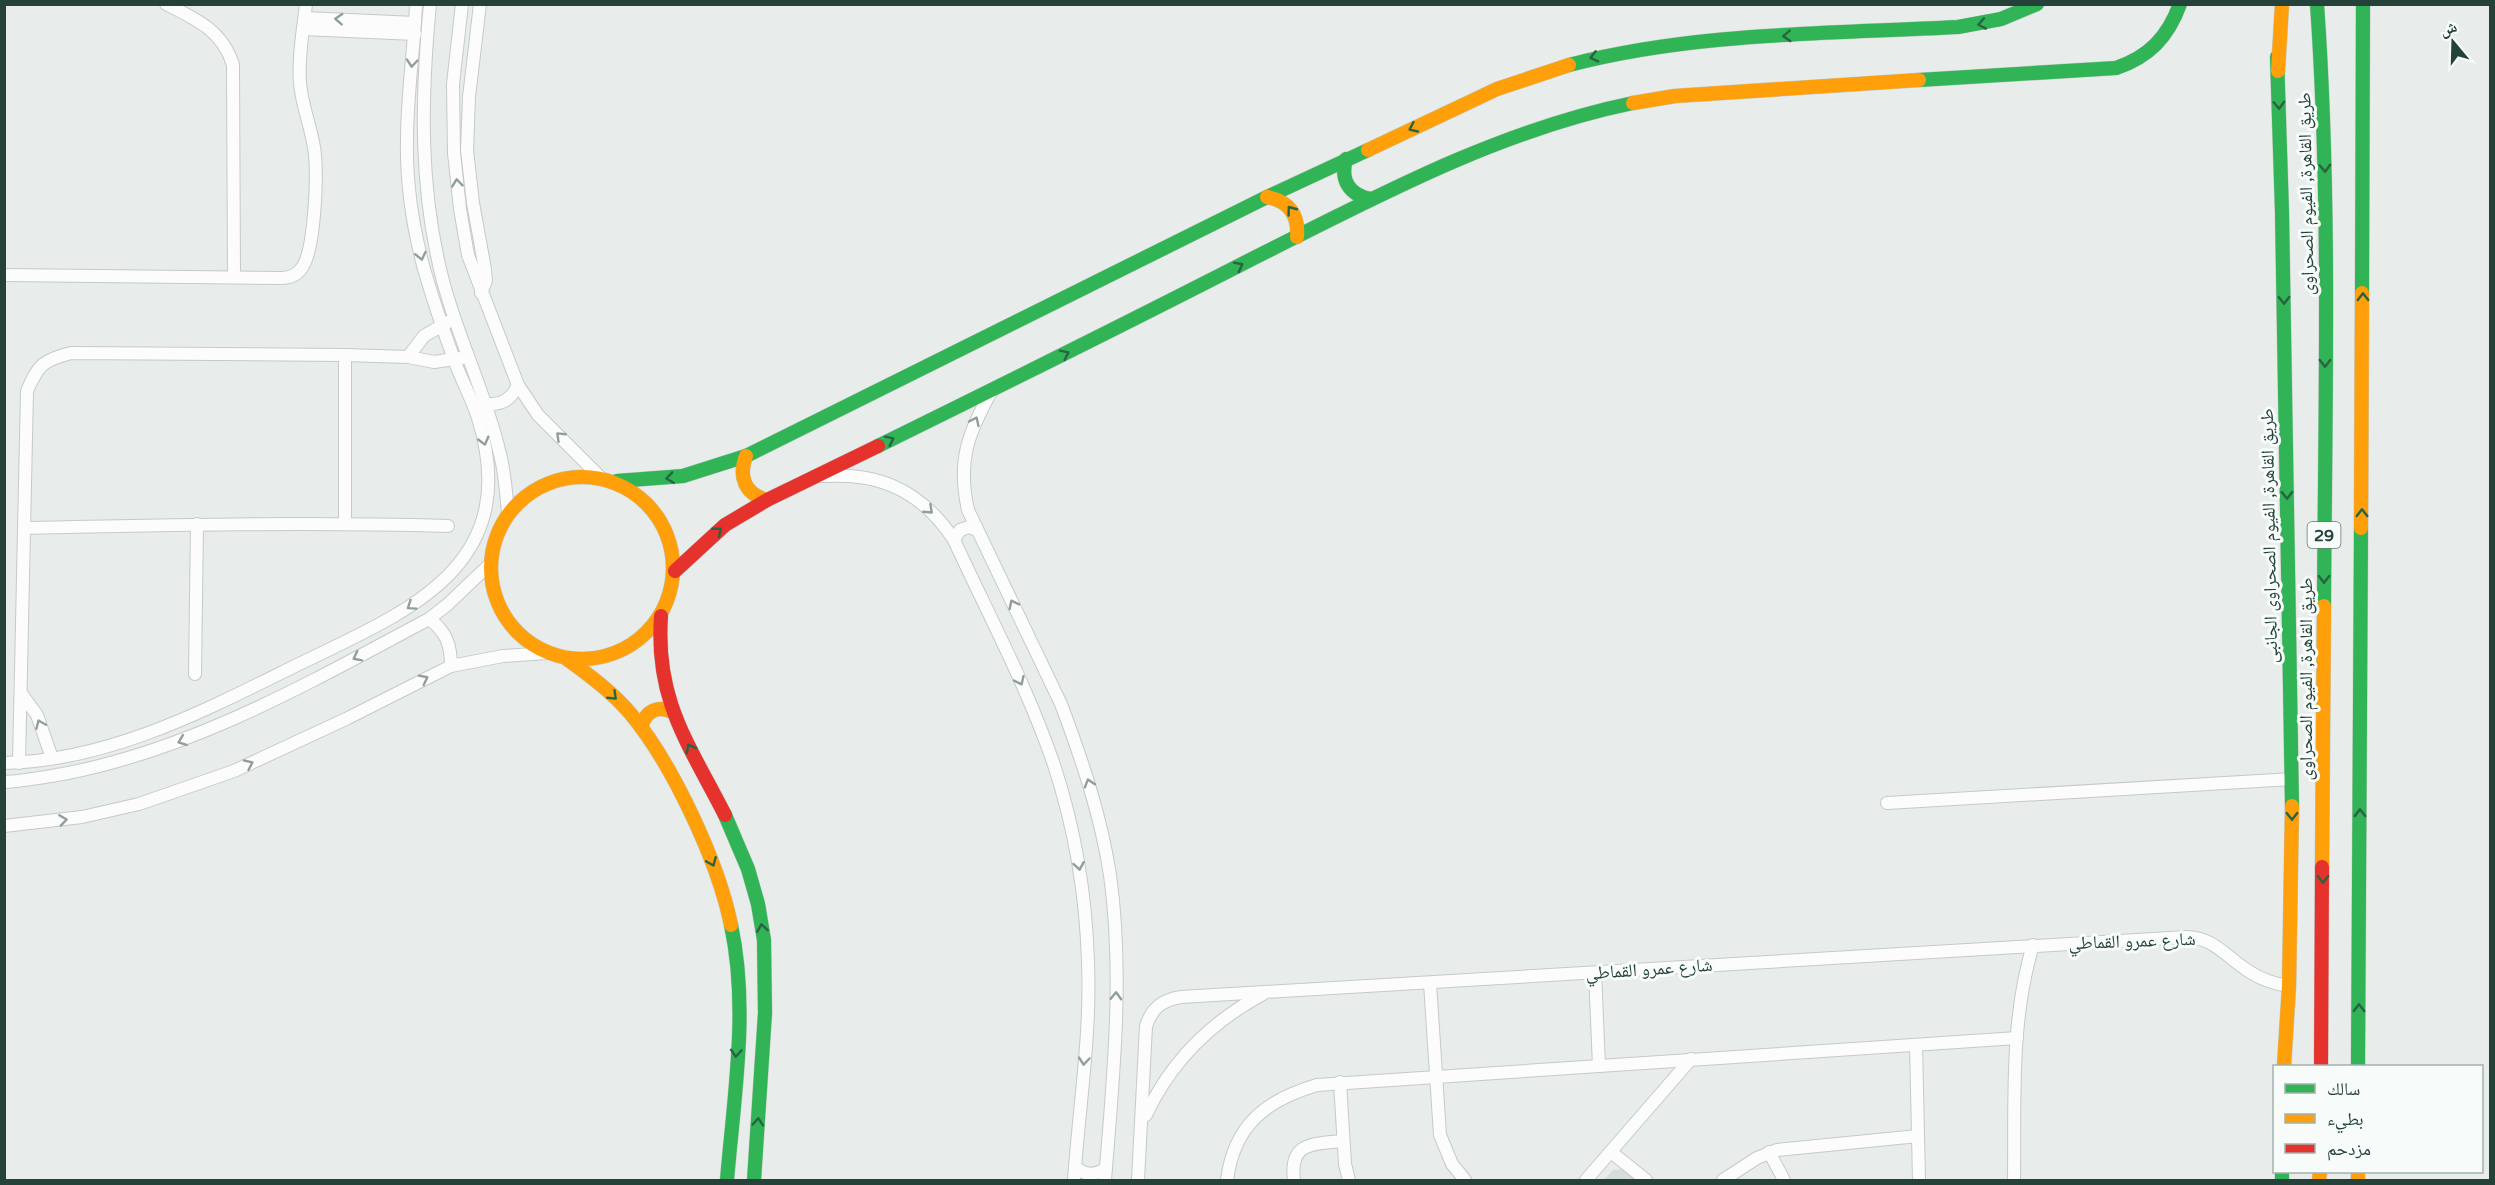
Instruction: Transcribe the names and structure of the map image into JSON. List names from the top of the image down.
{
  "streets": {
    "main road": ["طريق القاهرة, الفيوم الصحراوى", "29", "طريق القاهرة, الفيوم الصحراوى الجانبى"],
    "street": ["شارع عمرو القماطي"]
  },
  "crossings": [
    ["طريق القاهرة, الفيوم الصحراوى الجانبى", "شارع عمرو القماطي"]
  ],
  "legend": ["سالك", "بطيء", "مزدحم"],
  "north": "top"
}
